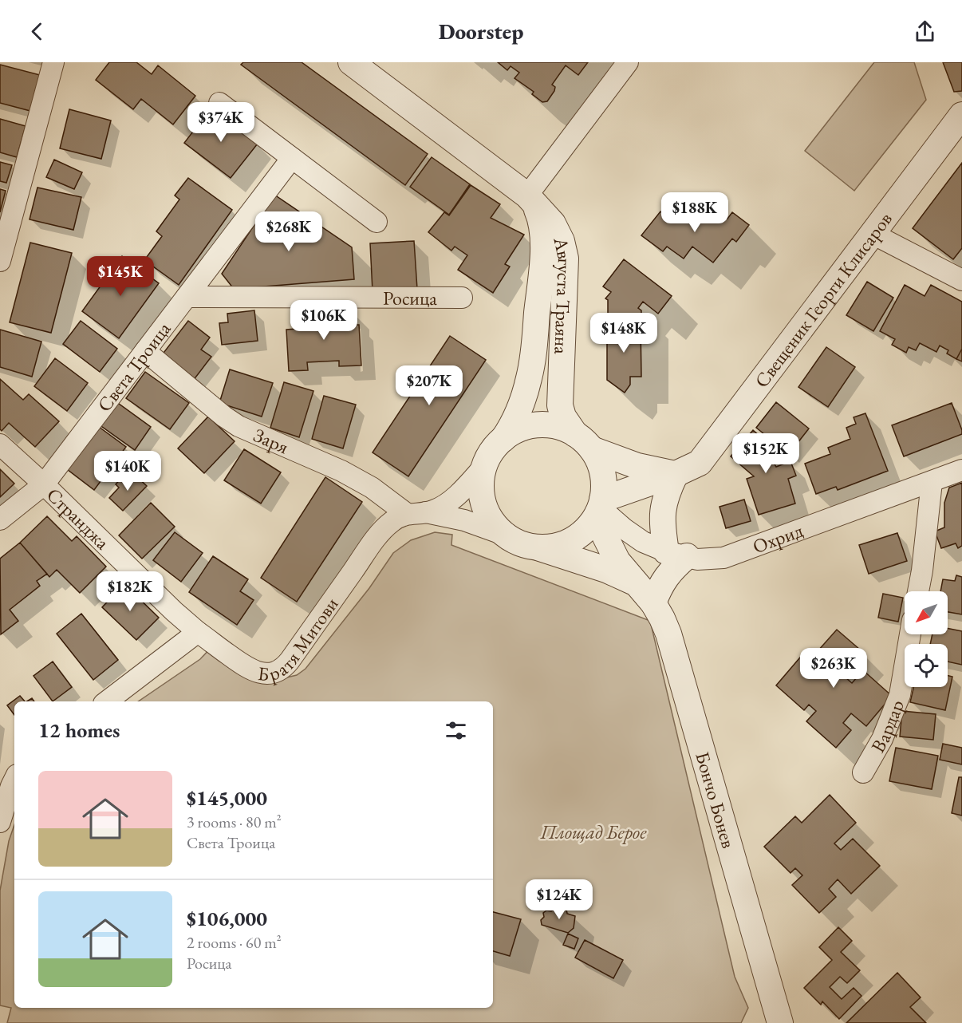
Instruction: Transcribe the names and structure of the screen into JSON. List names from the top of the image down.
{
  "streets": {
    "street": [
      "Росица",
      "Августа Траяна",
      "Свещеник Георги Клисаров",
      "Света Троица",
      "Заря",
      "Странджа",
      "Охрид",
      "Братя Митови",
      "Вардар",
      "Бончо Бонев"
    ]
  },
  "crossings": [
    ["Росица", "Света Троица"],
    ["Августа Траяна", "Свещеник Георги Клисаров"],
    ["Августа Траяна", "Охрид"],
    ["Августа Траяна", "Братя Митови"],
    ["Августа Траяна", "Бончо Бонев"],
    ["Свещеник Георги Клисаров", "Охрид"],
    ["Свещеник Георги Клисаров", "Братя Митови"],
    ["Свещеник Георги Клисаров", "Бончо Бонев"],
    ["Света Троица", "Заря"],
    ["Света Троица", "Странджа"],
    ["Заря", "Братя Митови"],
    ["Странджа", "Братя Митови"],
    ["Охрид", "Братя Митови"],
    ["Охрид", "Бончо Бонев"],
    ["Братя Митови", "Бончо Бонев"]
  ],
  "parks": ["Площад Берое"],
  "north": "bottom left",
  "page": {
    "header": "Doorstep",
    "price": [
      "$374K",
      "$188K",
      "$268K",
      "$145K",
      "$106K",
      "$148K",
      "$207K",
      "$152K",
      "$140K",
      "$182K",
      "$263K",
      "$124K"
    ],
    "heading": "12 homes",
    "list": [
      {
        "name": "$145,000",
        "note": "3 rooms · 80 m² · Света Троица"
      },
      {
        "name": "$106,000",
        "note": "2 rooms · 60 m² · Росица"
      }
    ]
  }
}
